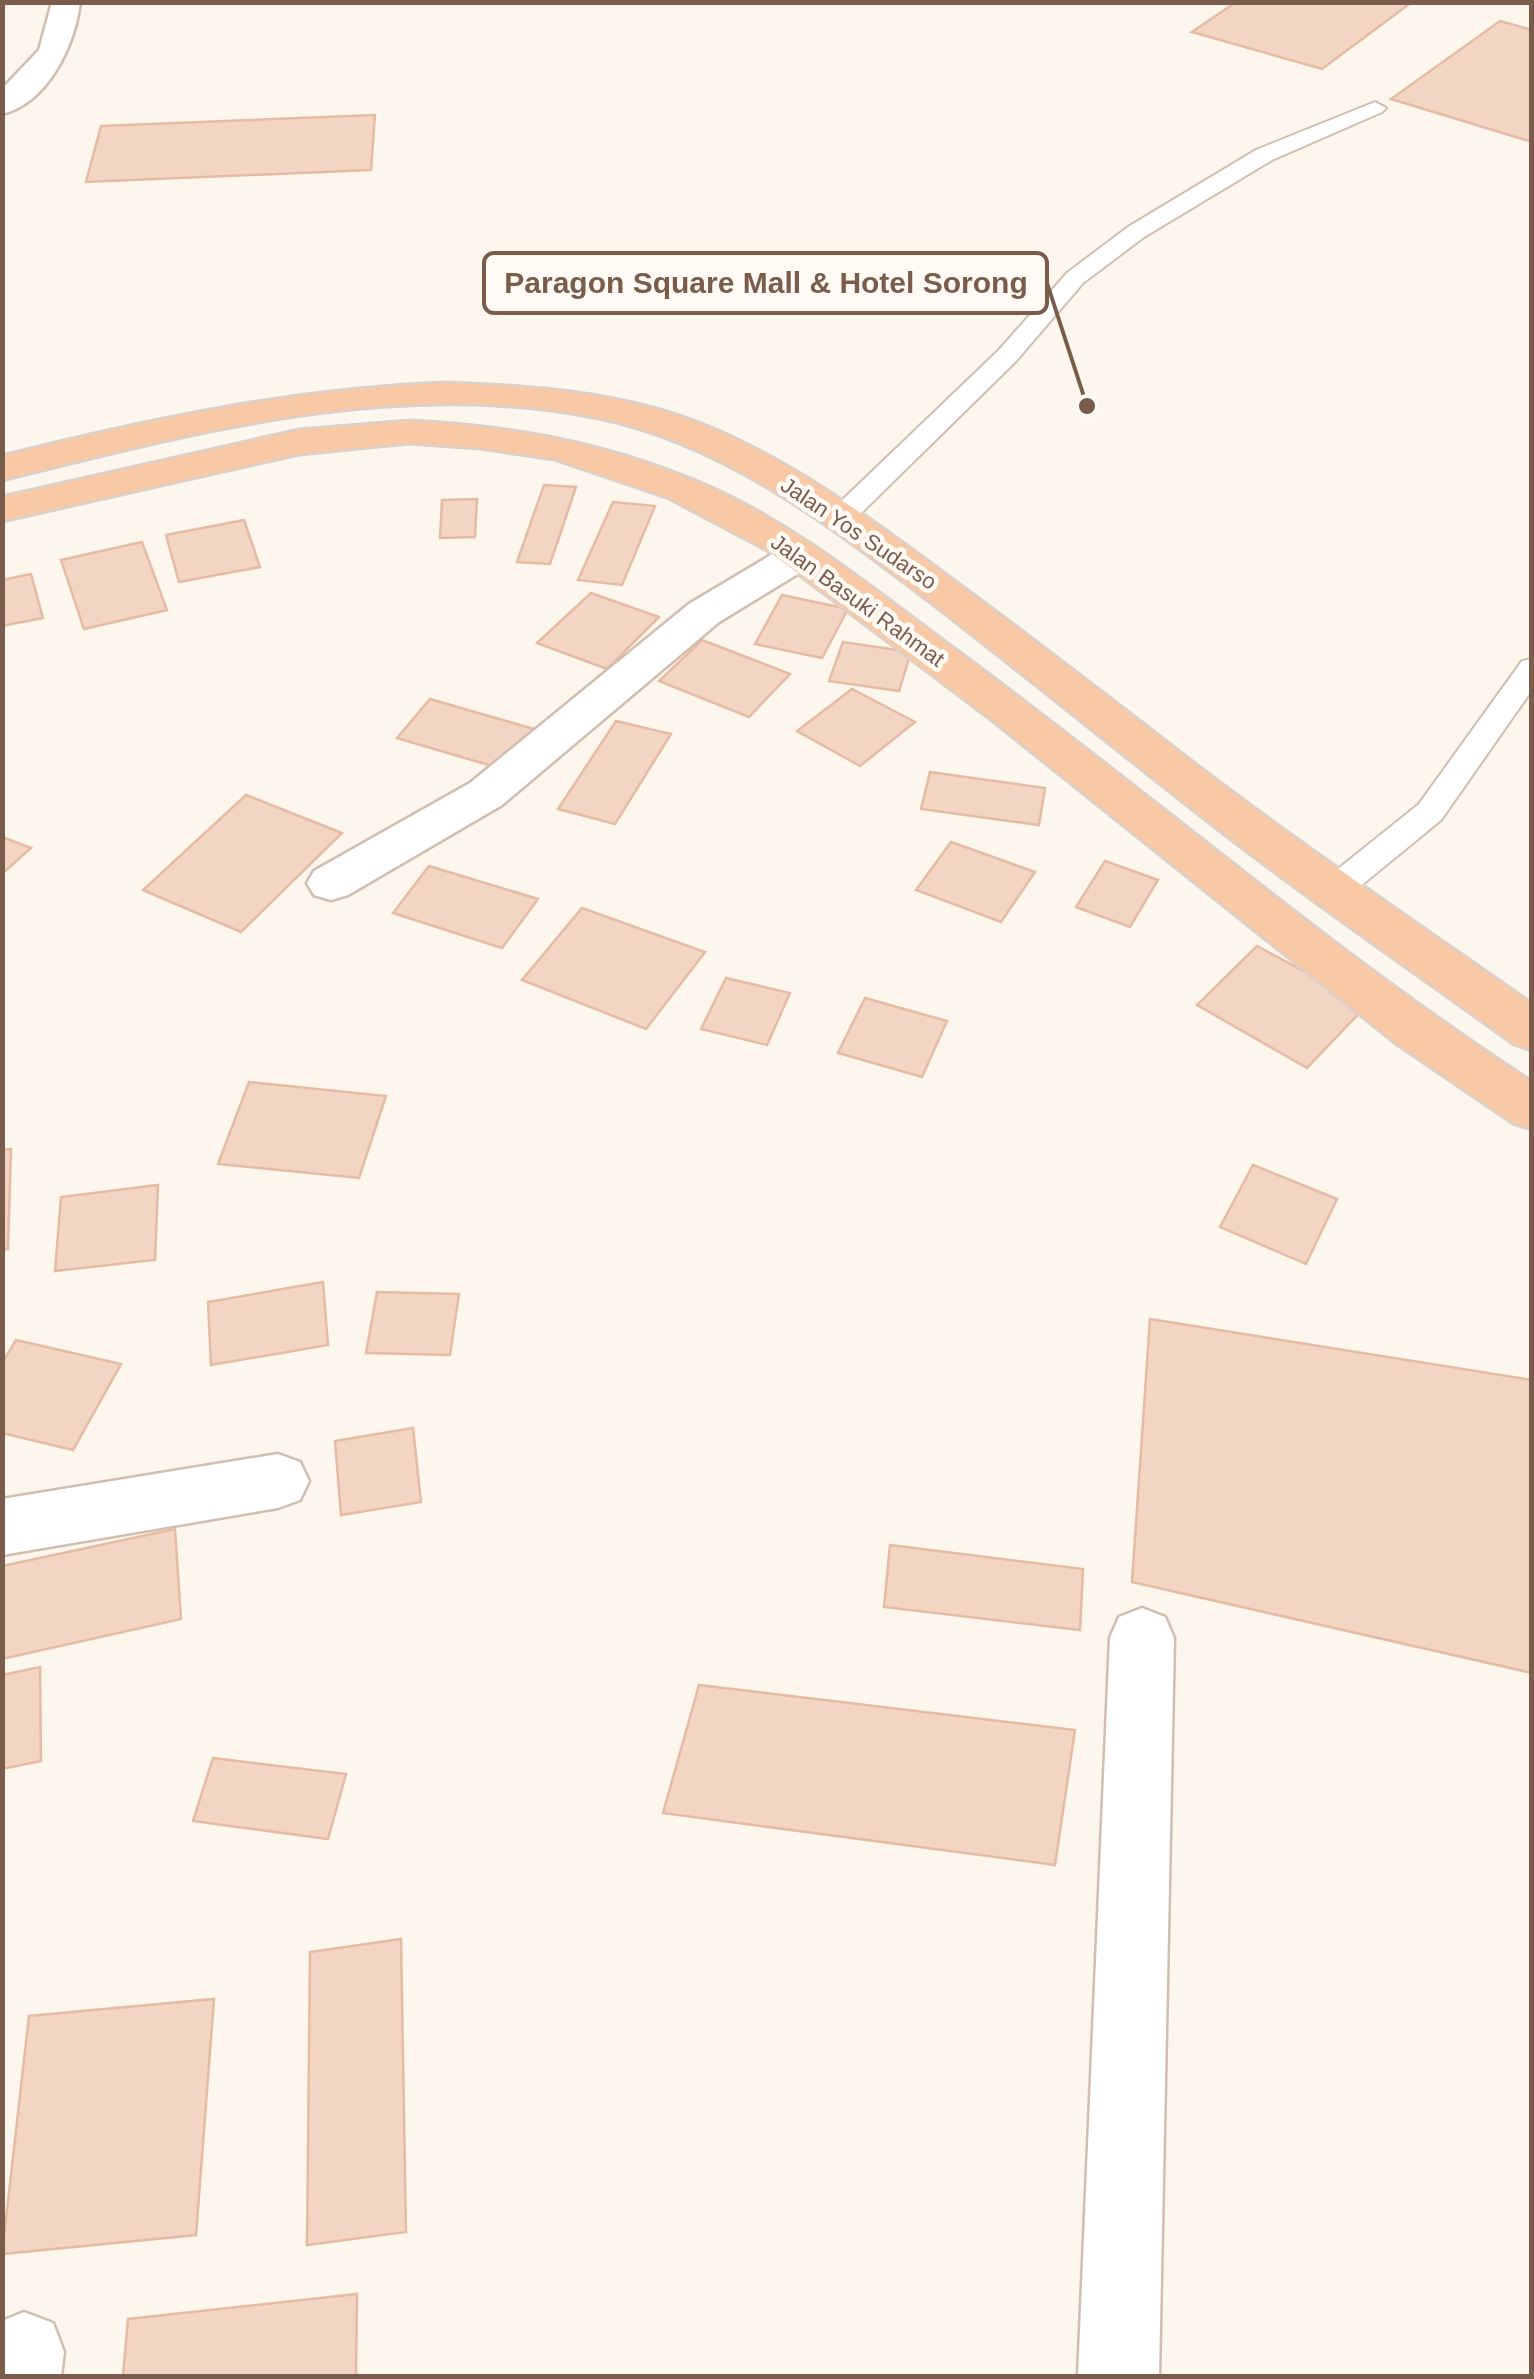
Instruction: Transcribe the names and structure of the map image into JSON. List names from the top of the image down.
{
  "streets": {
    "highway": ["Jalan Yos Sudarso", "Jalan Basuki Rahmat"]
  },
  "places": ["Paragon Square Mall & Hotel Sorong"]
}
